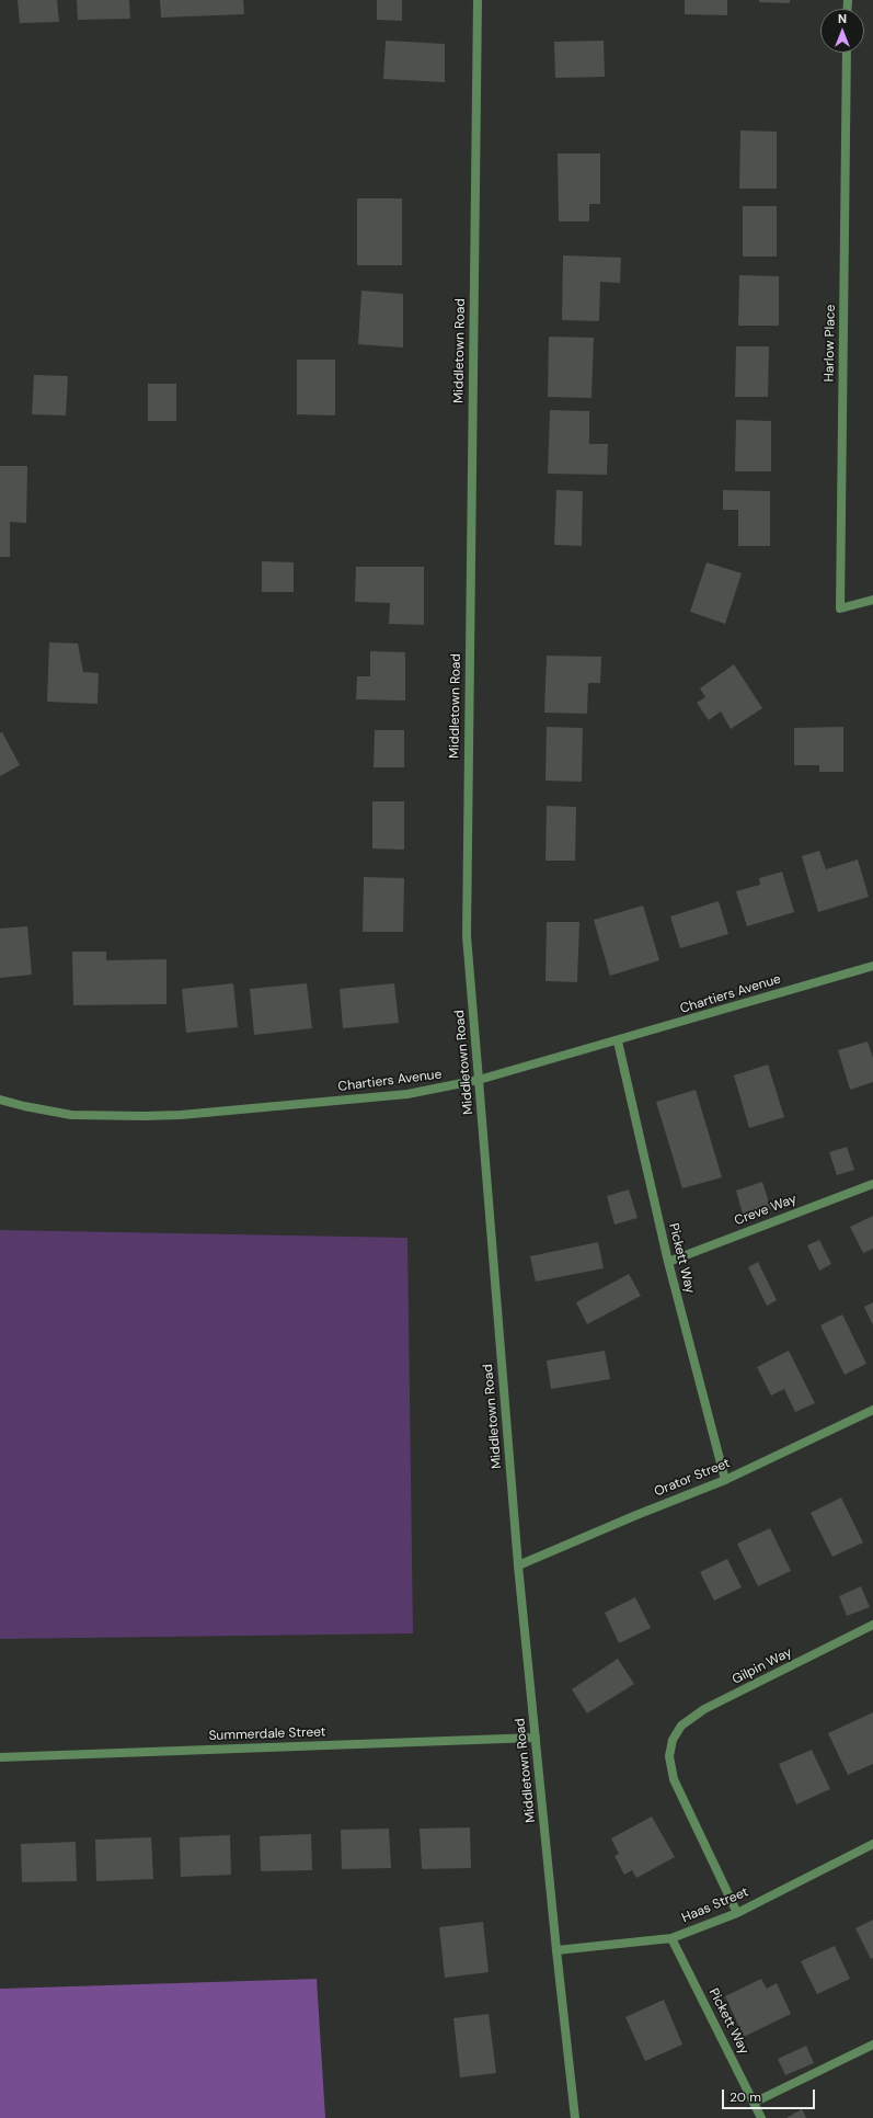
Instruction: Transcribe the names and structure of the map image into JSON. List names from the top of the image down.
{
  "streets": {
    "street": [
      "Harlow Place",
      "Middletown Road",
      "Chartiers Avenue",
      "Creve Way",
      "Pickett Way",
      "Orator Street",
      "Gilpin Way",
      "Summerdale Street",
      "Haas Street"
    ]
  },
  "crossings": [
    ["Middletown Road", "Chartiers Avenue"],
    ["Middletown Road", "Orator Street"],
    ["Middletown Road", "Summerdale Street"],
    ["Middletown Road", "Haas Street"],
    ["Chartiers Avenue", "Pickett Way"],
    ["Creve Way", "Pickett Way"],
    ["Pickett Way", "Orator Street"],
    ["Pickett Way", "Haas Street"],
    ["Gilpin Way", "Haas Street"]
  ],
  "scale_bar": "20 m",
  "north": "top"
}
